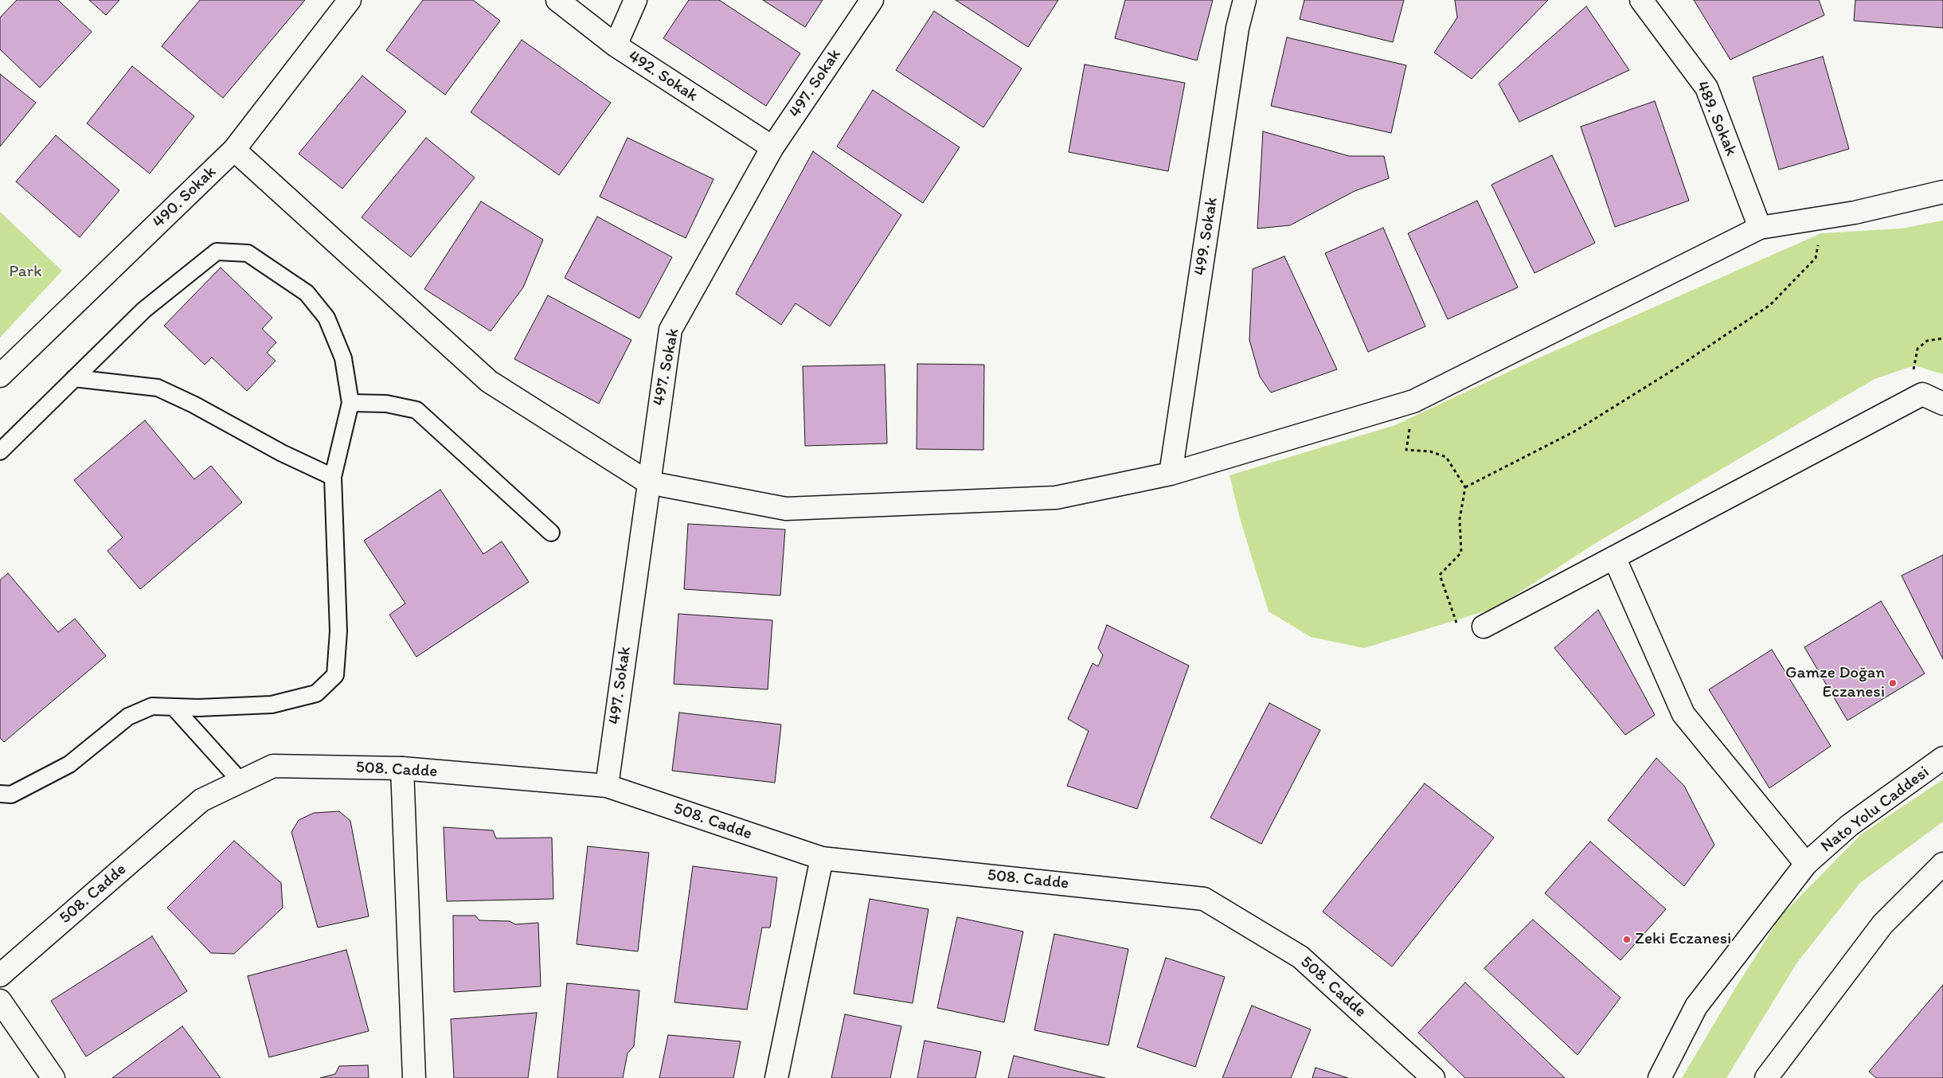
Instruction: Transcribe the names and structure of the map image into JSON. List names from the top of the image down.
{
  "streets": {
    "street": [
      "492. Sokak",
      "497. Sokak",
      "489. Sokak",
      "490. Sokak",
      "499. Sokak",
      "508. Cadde",
      "Nato Yolu Caddesi"
    ]
  },
  "crossings": [
    ["492. Sokak", "497. Sokak"],
    ["497. Sokak", "508. Cadde"]
  ],
  "parks": ["Park"],
  "places": ["Gamze Doğan Eczanesi", "Zeki Eczanesi"]
}
